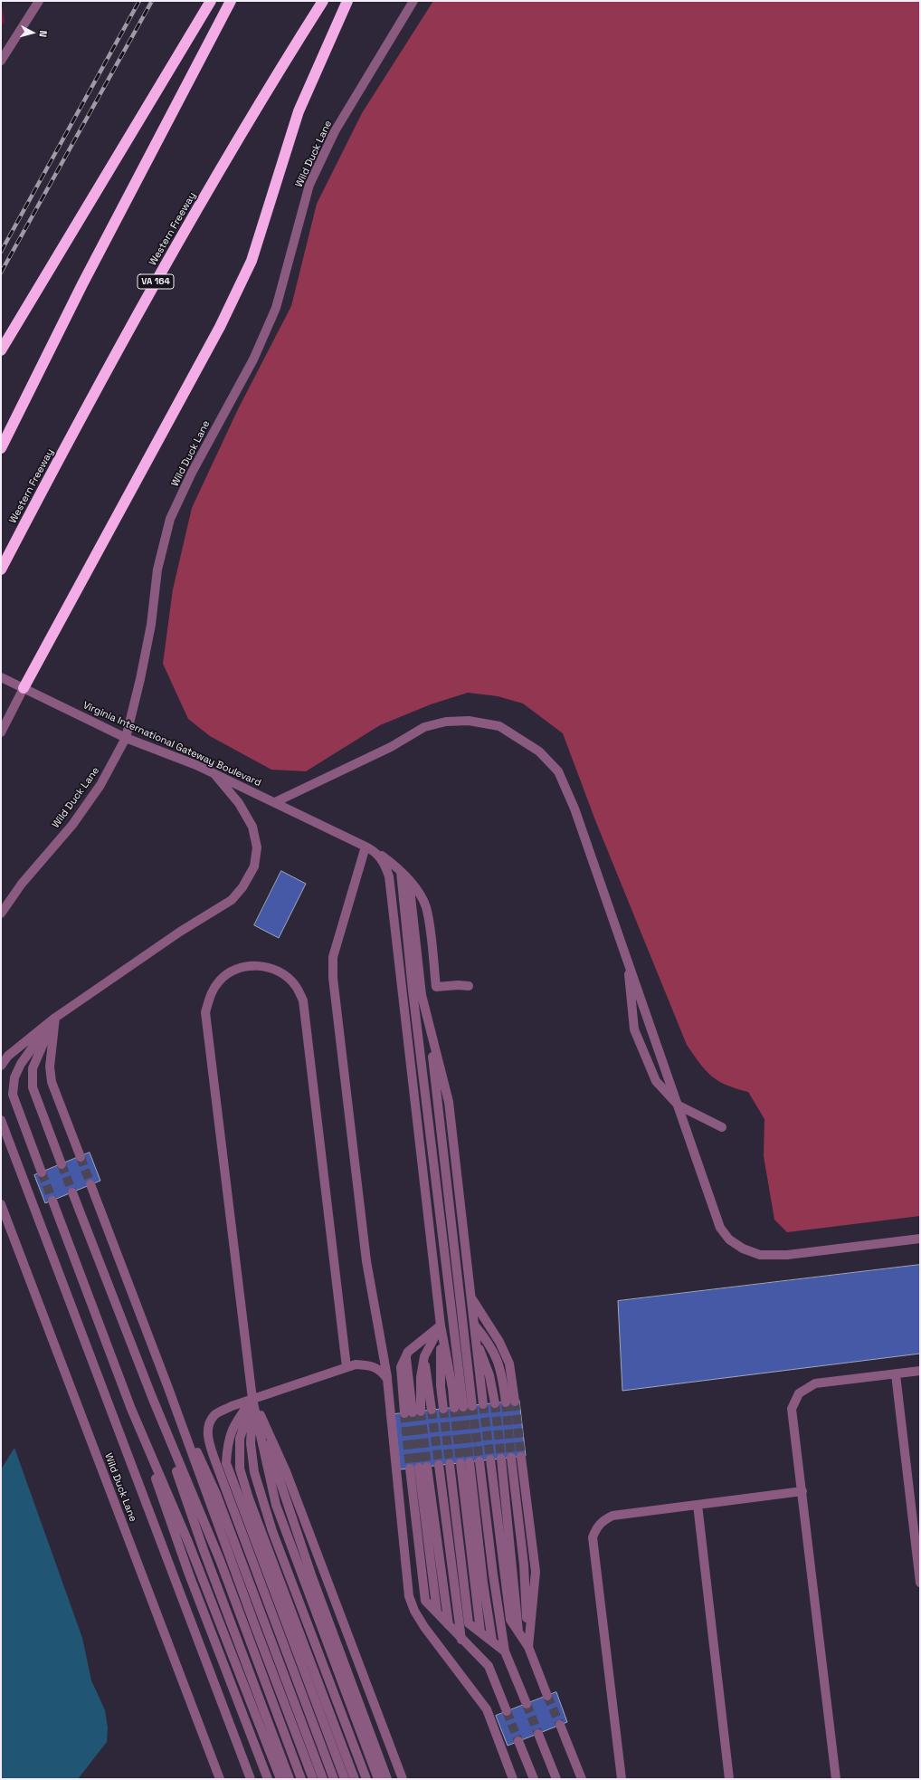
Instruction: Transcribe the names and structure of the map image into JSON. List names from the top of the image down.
{
  "streets": {
    "highway": ["Western Freeway", "VA 164"],
    "street": ["Wild Duck Lane", "Virginia International Gateway Boulevard"]
  },
  "crossings": [
    ["Wild Duck Lane", "Virginia International Gateway Boulevard"]
  ],
  "north": "right"
}
